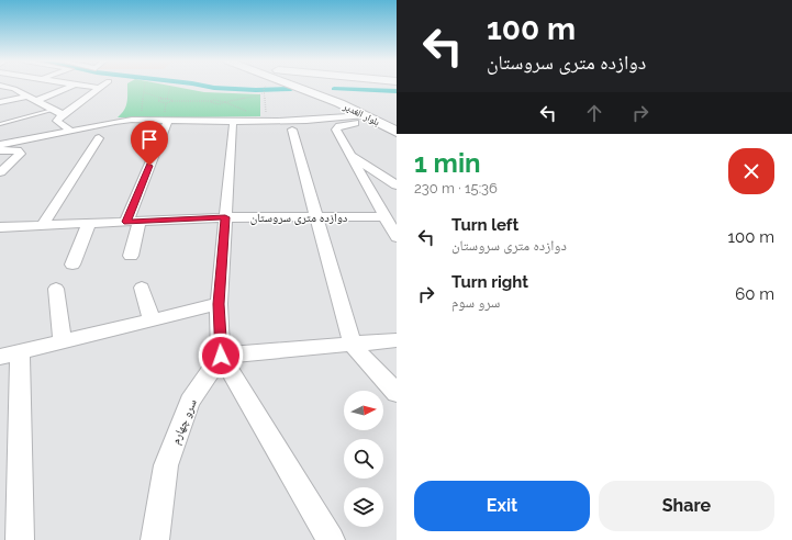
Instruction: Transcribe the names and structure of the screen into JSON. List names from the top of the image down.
{
  "streets": {
    "main road": ["بلوار الغدیر"],
    "street": ["دوازده متری سروستان", "سرو چهارم"]
  },
  "north": "right",
  "page": {
    "turn": ["100 m", "دوازده متری سروستان"],
    "heading": ["1 min", "230 m · 15:36"],
    "list": [
      {
        "name": "Turn left",
        "note": "دوازده متری سروستان",
        "value": "100 m"
      },
      {
        "name": "Turn right",
        "note": "سرو سوم",
        "value": "60 m"
      }
    ],
    "buttons": ["Exit", "Share"]
  }
}
